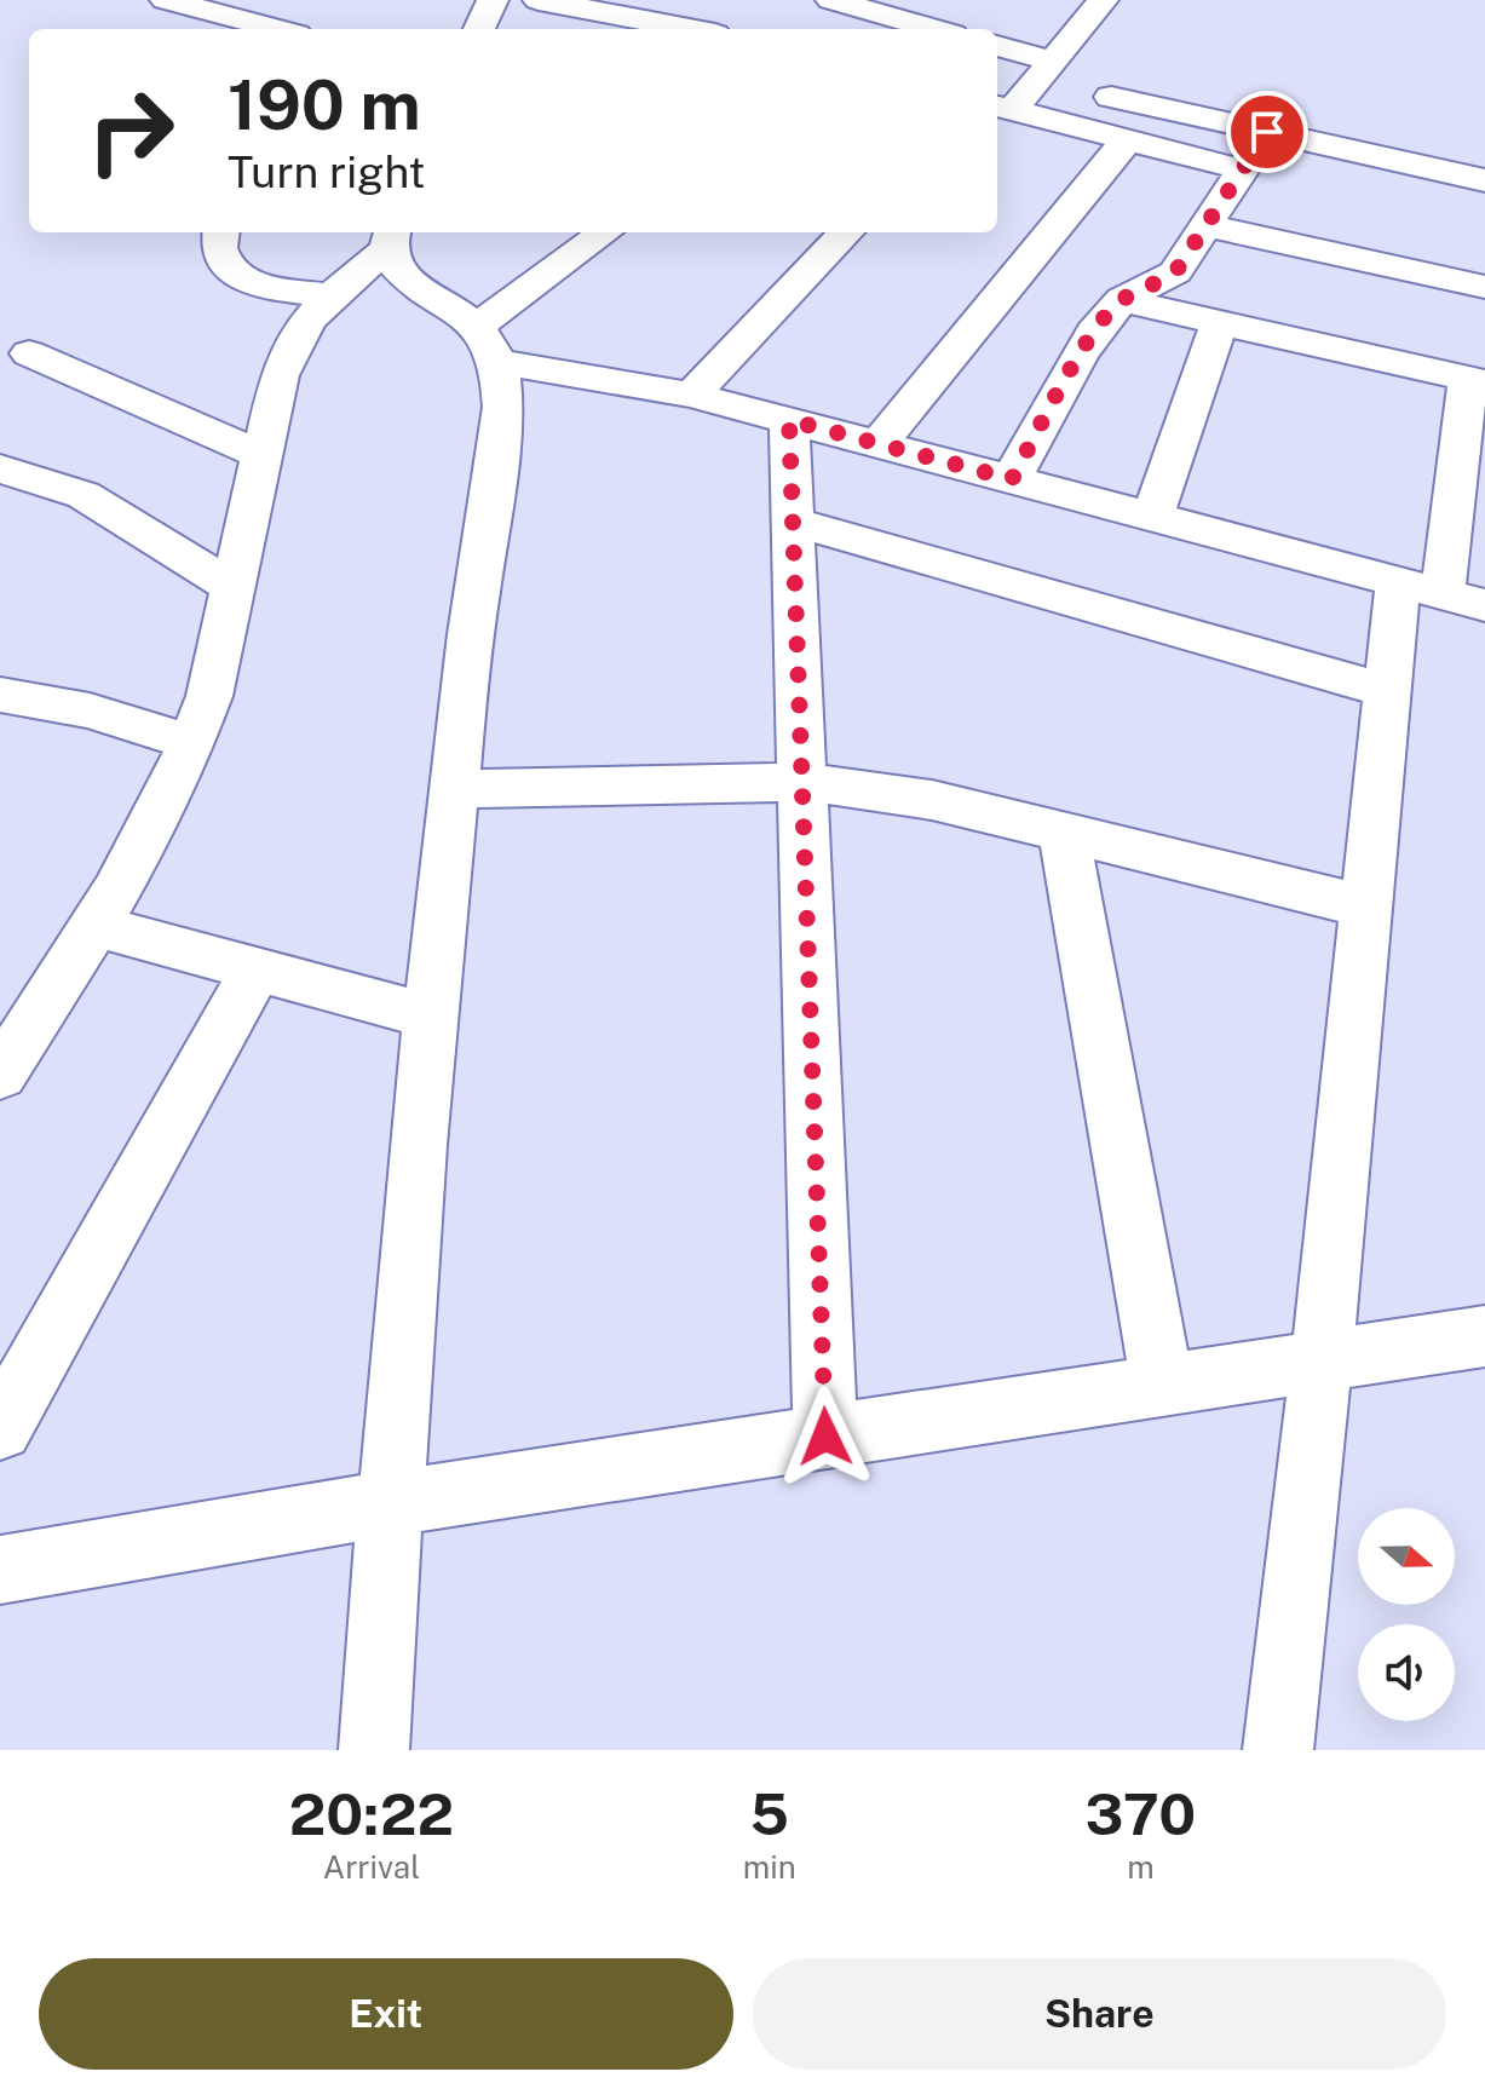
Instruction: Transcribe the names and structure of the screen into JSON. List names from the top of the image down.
{
  "north": "right",
  "page": {
    "turn": ["190 m", "Turn right"],
    "eta": [
      "20:22",
      "Arrival",
      "5",
      "min",
      "370",
      "m"
    ],
    "buttons": ["Exit", "Share"]
  }
}
